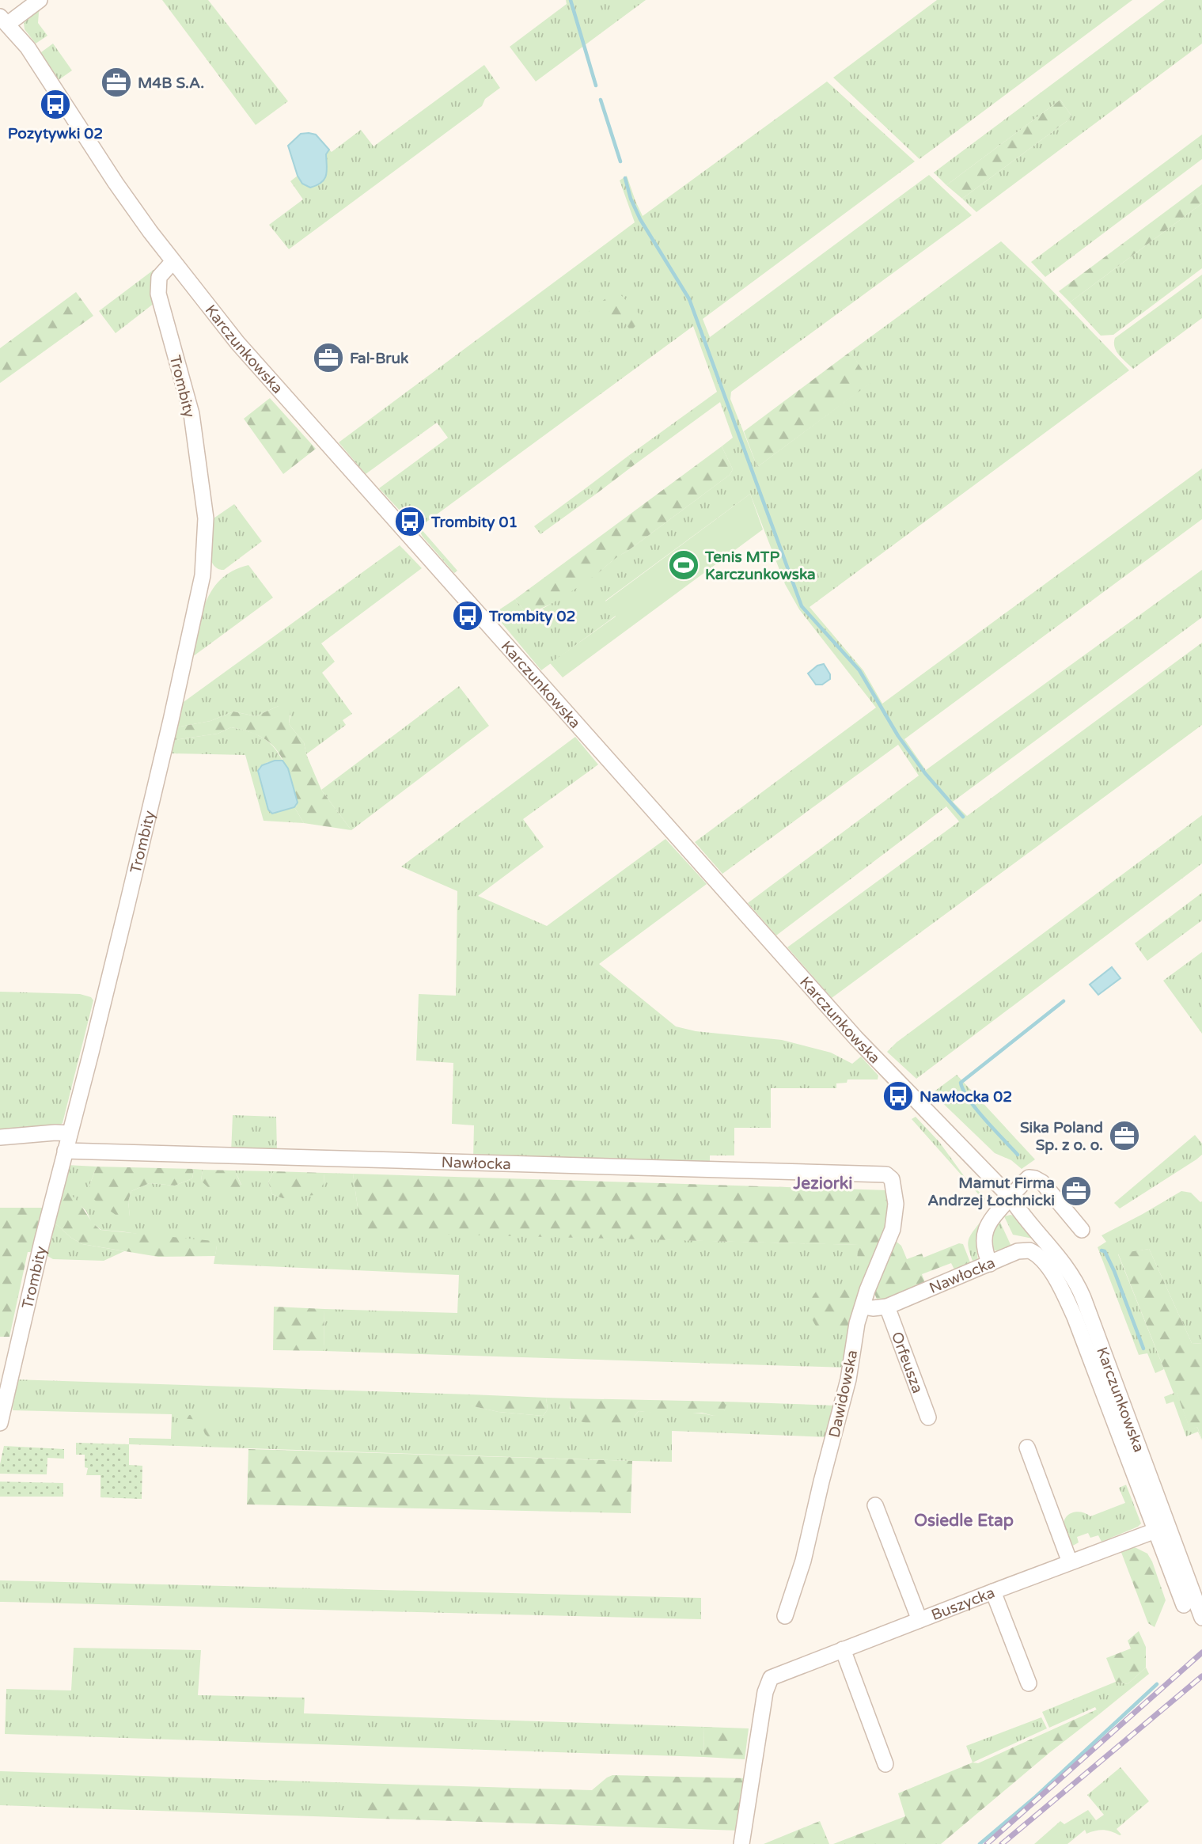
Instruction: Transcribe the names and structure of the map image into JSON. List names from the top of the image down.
{
  "streets": {
    "street": [
      "Karczunkowska",
      "Trombity",
      "Nawłocka",
      "Orfeusza",
      "Dawidowska",
      "Buszycka"
    ]
  },
  "crossings": [
    ["Karczunkowska", "Trombity"],
    ["Karczunkowska", "Nawłocka"],
    ["Karczunkowska", "Buszycka"],
    ["Trombity", "Nawłocka"],
    ["Nawłocka", "Orfeusza"],
    ["Nawłocka", "Dawidowska"]
  ],
  "districts": ["Jeziorki", "Osiedle Etap"],
  "places": {
    "office": [
      "M4B S.A.",
      "Fal-Bruk",
      "Sika Poland Sp. z o. o.",
      "Mamut Firma Andrzej Łochnicki"
    ],
    "bus stop": [
      "Pozytywki 02",
      "Trombity 01",
      "Trombity 02",
      "Nawłocka 02"
    ],
    "sports": ["Tenis MTP Karczunkowska"]
  }
}
